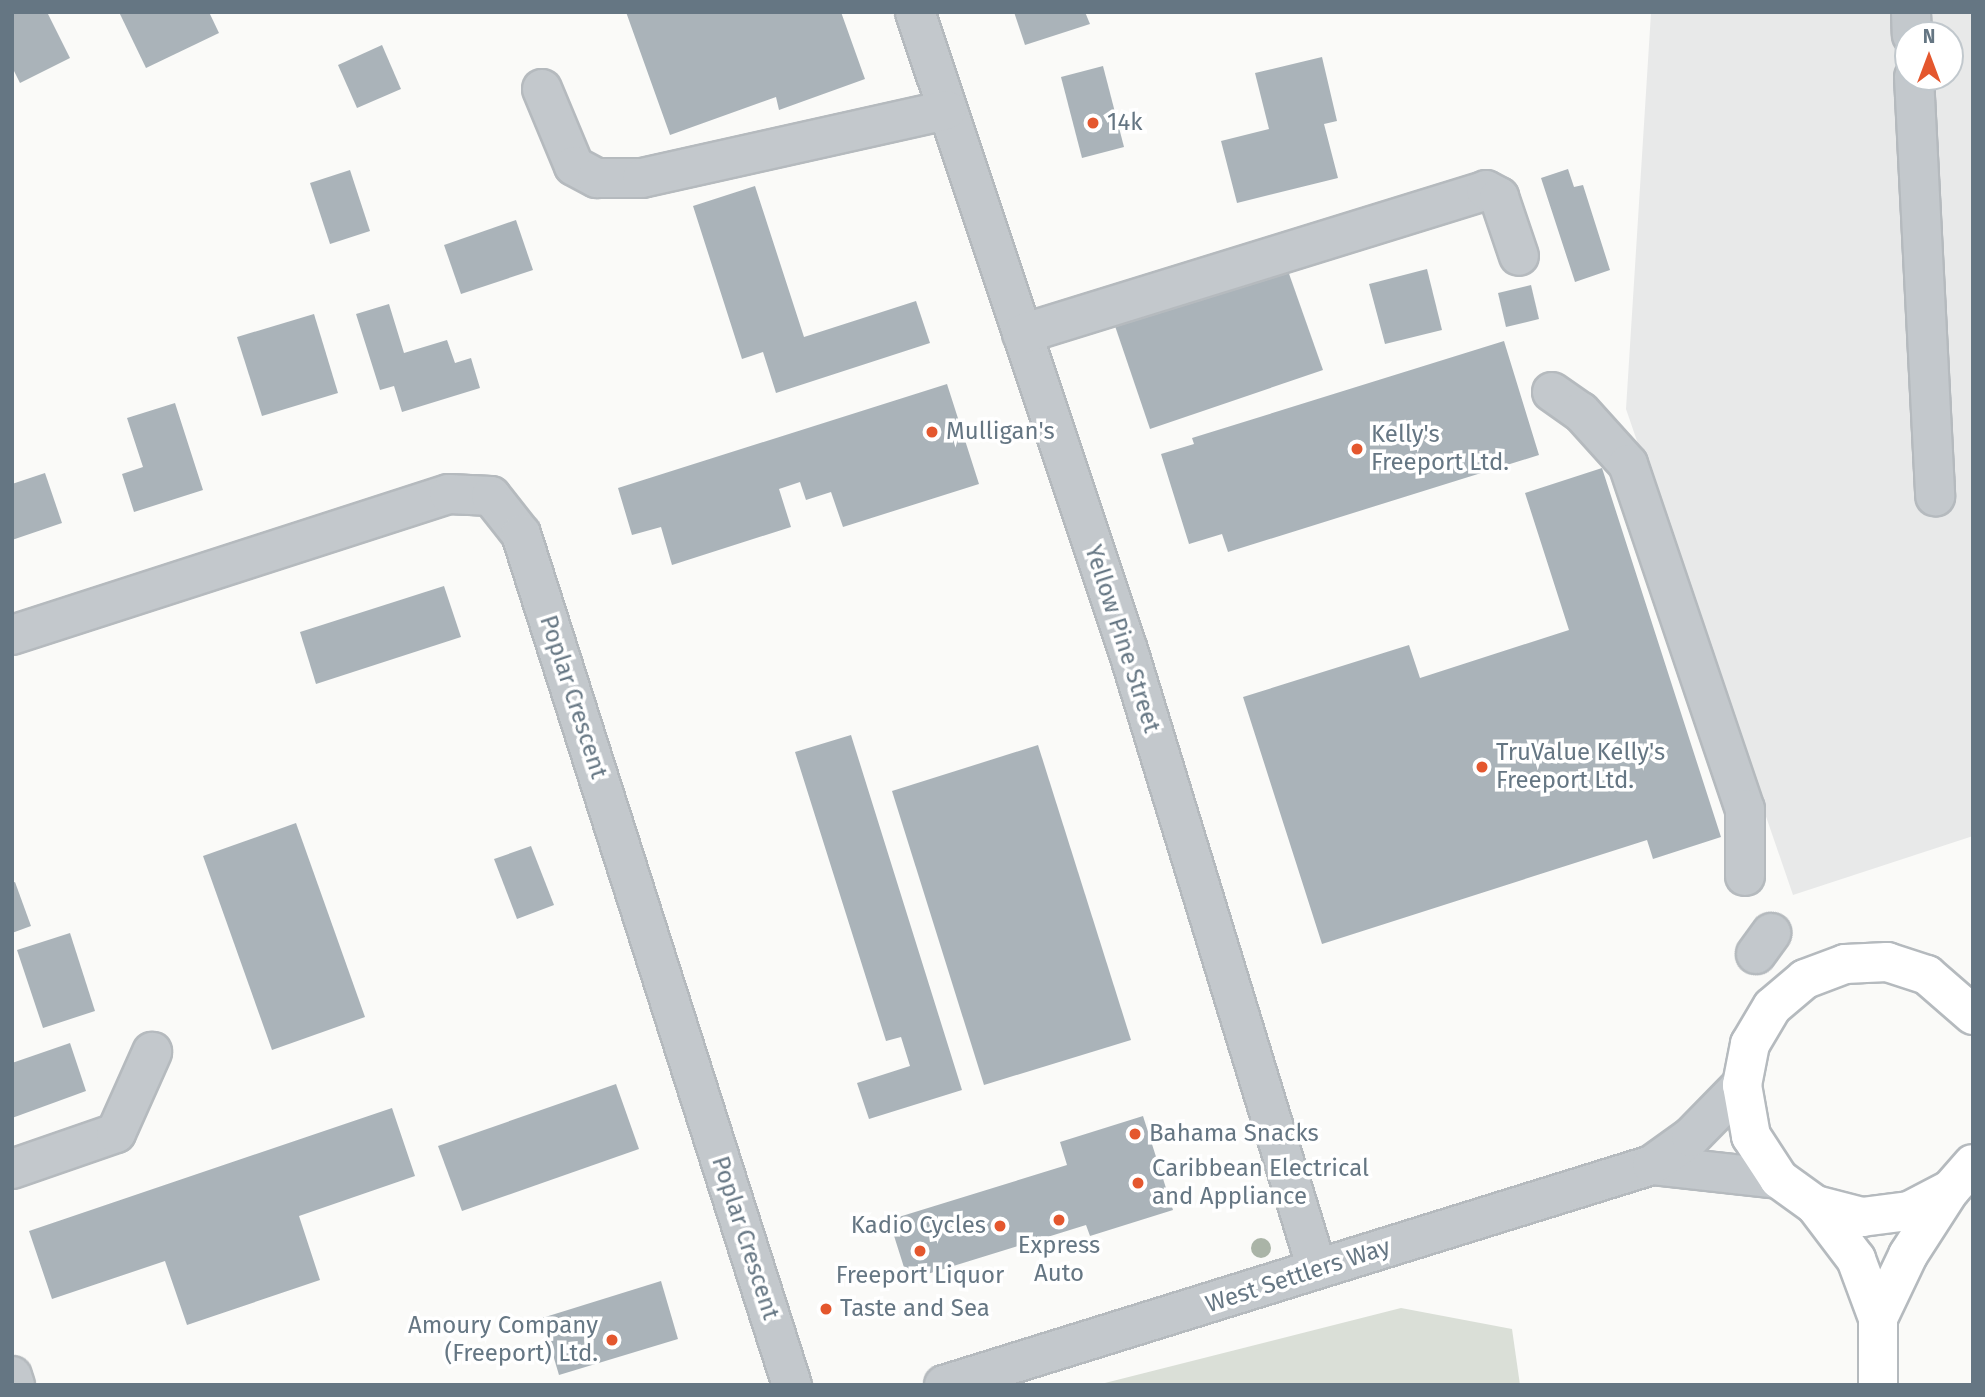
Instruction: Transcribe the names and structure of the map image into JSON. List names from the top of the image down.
{
  "streets": {
    "street": ["Yellow Pine Street", "Poplar Crescent", "West Settlers Way"]
  },
  "crossings": [
    ["Yellow Pine Street", "West Settlers Way"]
  ],
  "places": [
    "14k",
    "Mulligan's",
    "Kelly's Freeport Ltd.",
    "TruValue Kelly's Freeport Ltd.",
    "Bahama Snacks",
    "Caribbean Electrical and Appliance",
    "Express Auto",
    "Kadio Cycles",
    "Freeport Liquor",
    "Taste and Sea",
    "Amoury Company (Freeport) Ltd."
  ],
  "north": "top"
}
